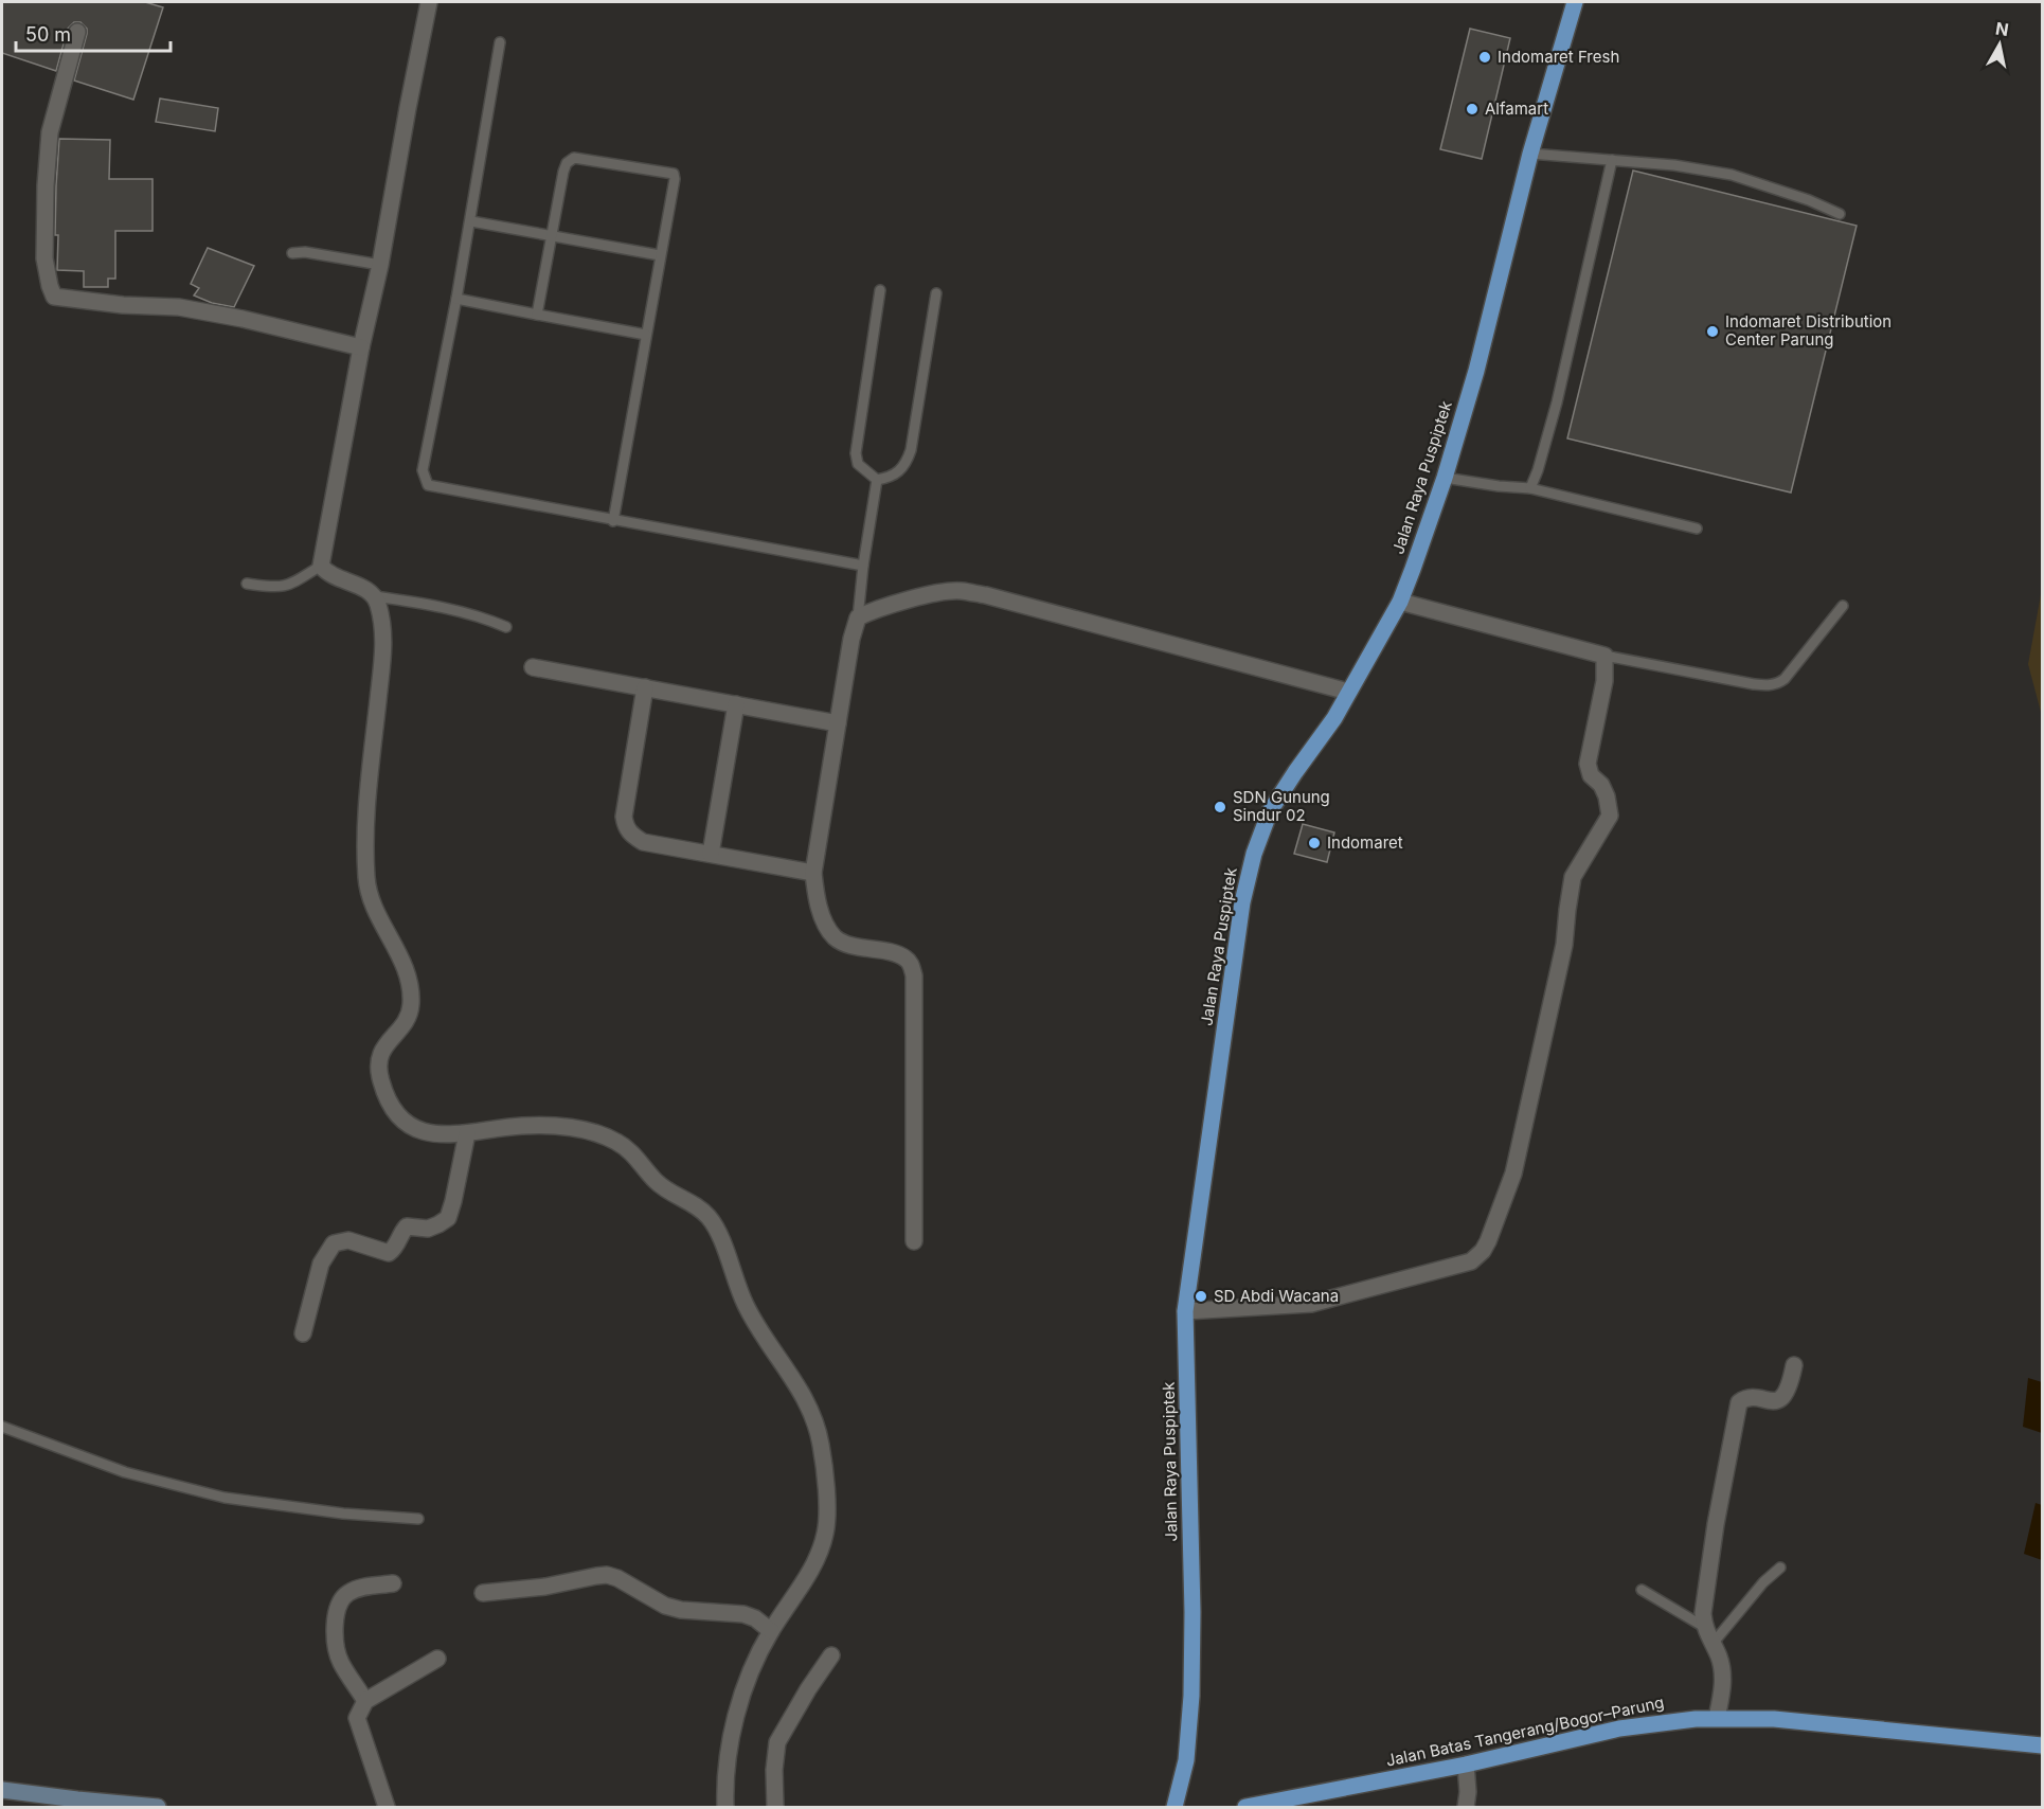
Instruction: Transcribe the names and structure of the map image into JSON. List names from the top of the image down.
{
  "streets": {
    "main road": ["Jalan Raya Puspiptek", "Jalan Batas Tangerang/Bogor–Parung"]
  },
  "places": [
    "Indomaret Fresh",
    "Alfamart",
    "Indomaret Distribution Center Parung",
    "SDN Gunung Sindur 02",
    "Indomaret",
    "SD Abdi Wacana"
  ],
  "scale_bar": "50 m",
  "north": "top"
}
